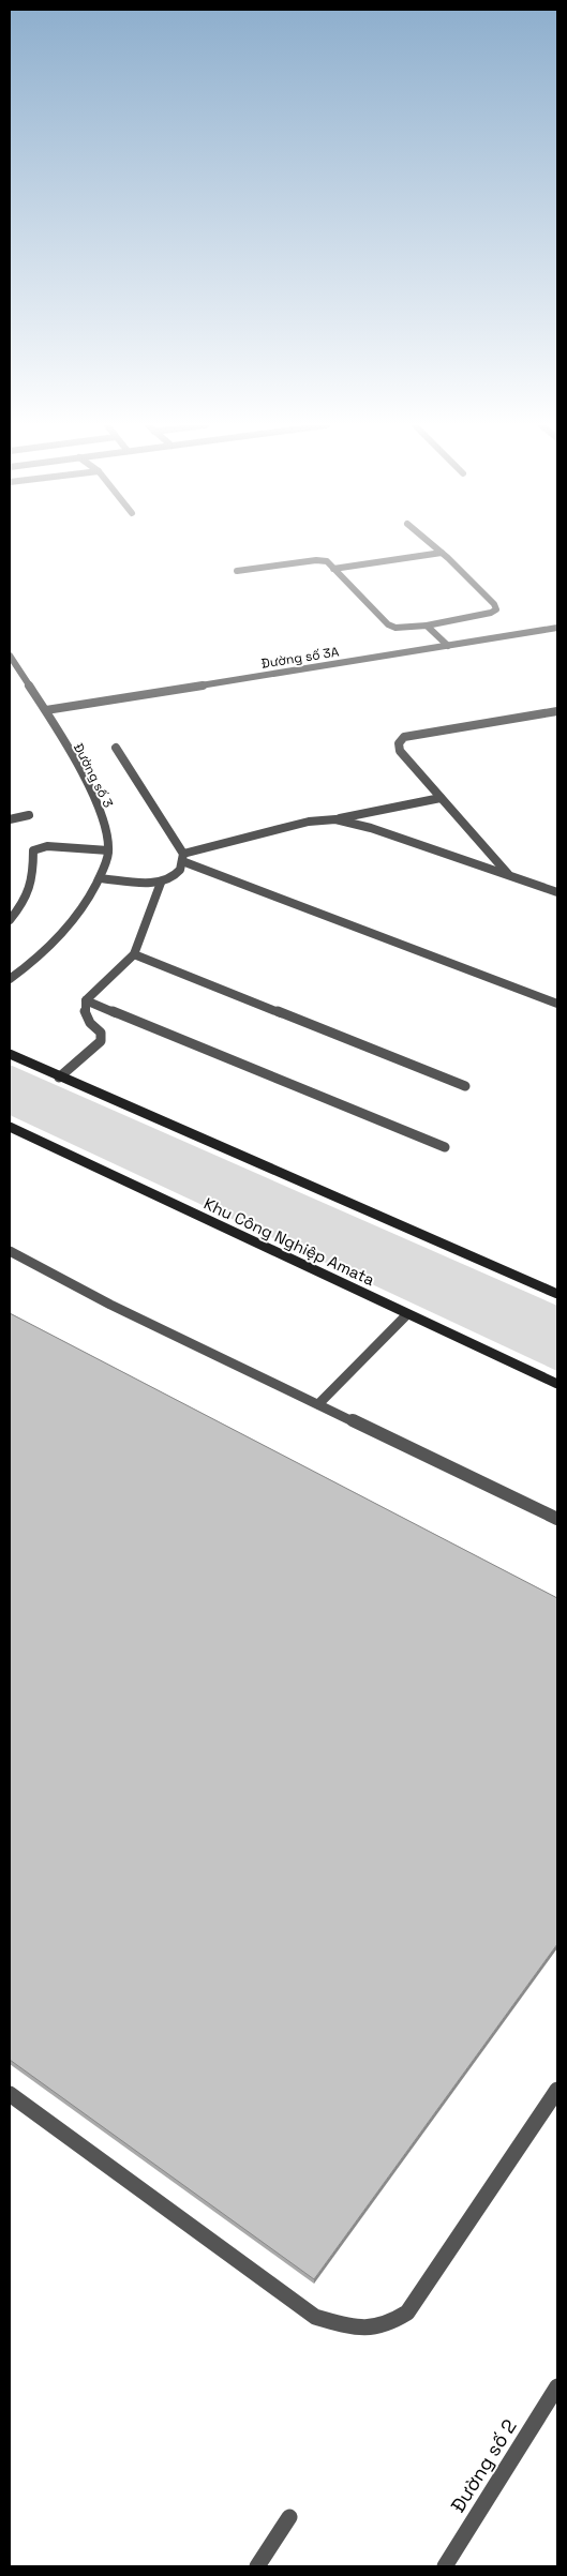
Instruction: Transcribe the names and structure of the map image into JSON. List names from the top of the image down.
{
  "streets": {
    "street": [
      "Đường số 3A",
      "Đường số 3",
      "Khu Công Nghiệp Amata",
      "Đường số 2"
    ]
  },
  "crossings": [
    ["Đường số 3A", "Đường số 3"]
  ]
}
